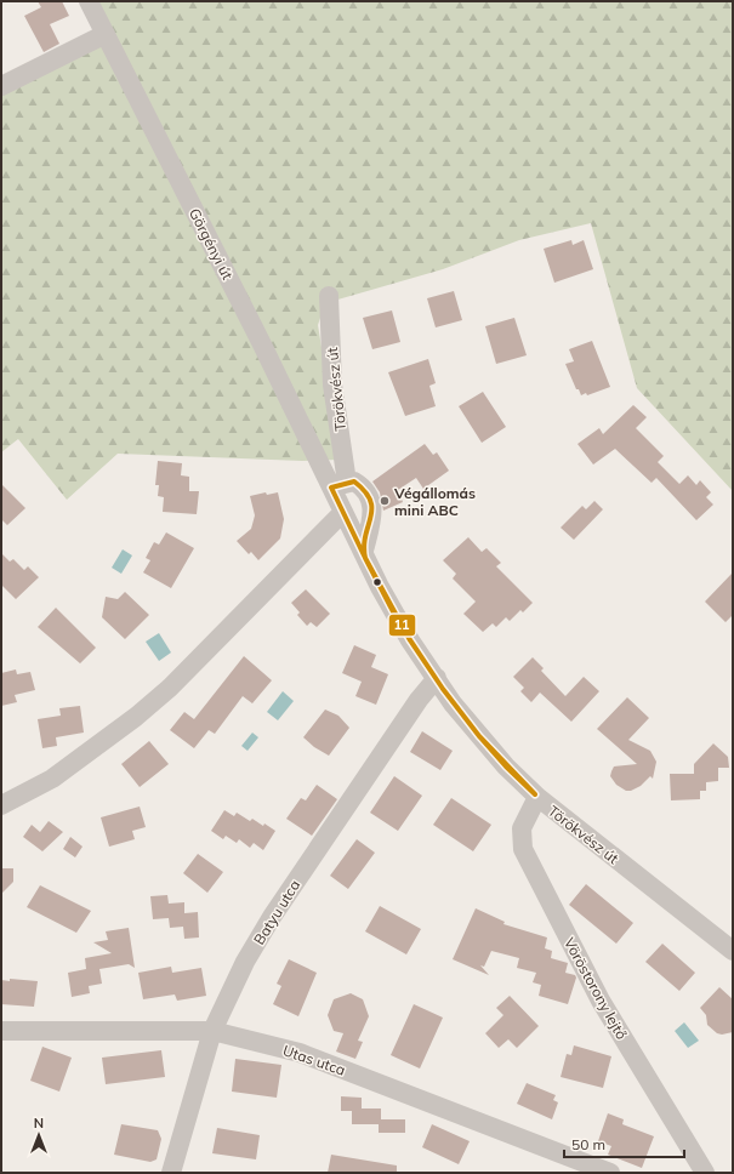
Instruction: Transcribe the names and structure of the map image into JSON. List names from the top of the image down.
{
  "streets": {
    "street": [
      "Görgényi út",
      "Törökvész út",
      "Batyu utca",
      "Vöröstorony lejtő",
      "Utas utca"
    ]
  },
  "crossings": [
    ["Görgényi út", "Törökvész út"],
    ["Törökvész út", "Batyu utca"],
    ["Törökvész út", "Vöröstorony lejtő"],
    ["Batyu utca", "Utas utca"]
  ],
  "places": ["Végállomás mini ABC"],
  "lines": ["transit line 11"],
  "scale_bar": "50 m",
  "north": "top"
}
